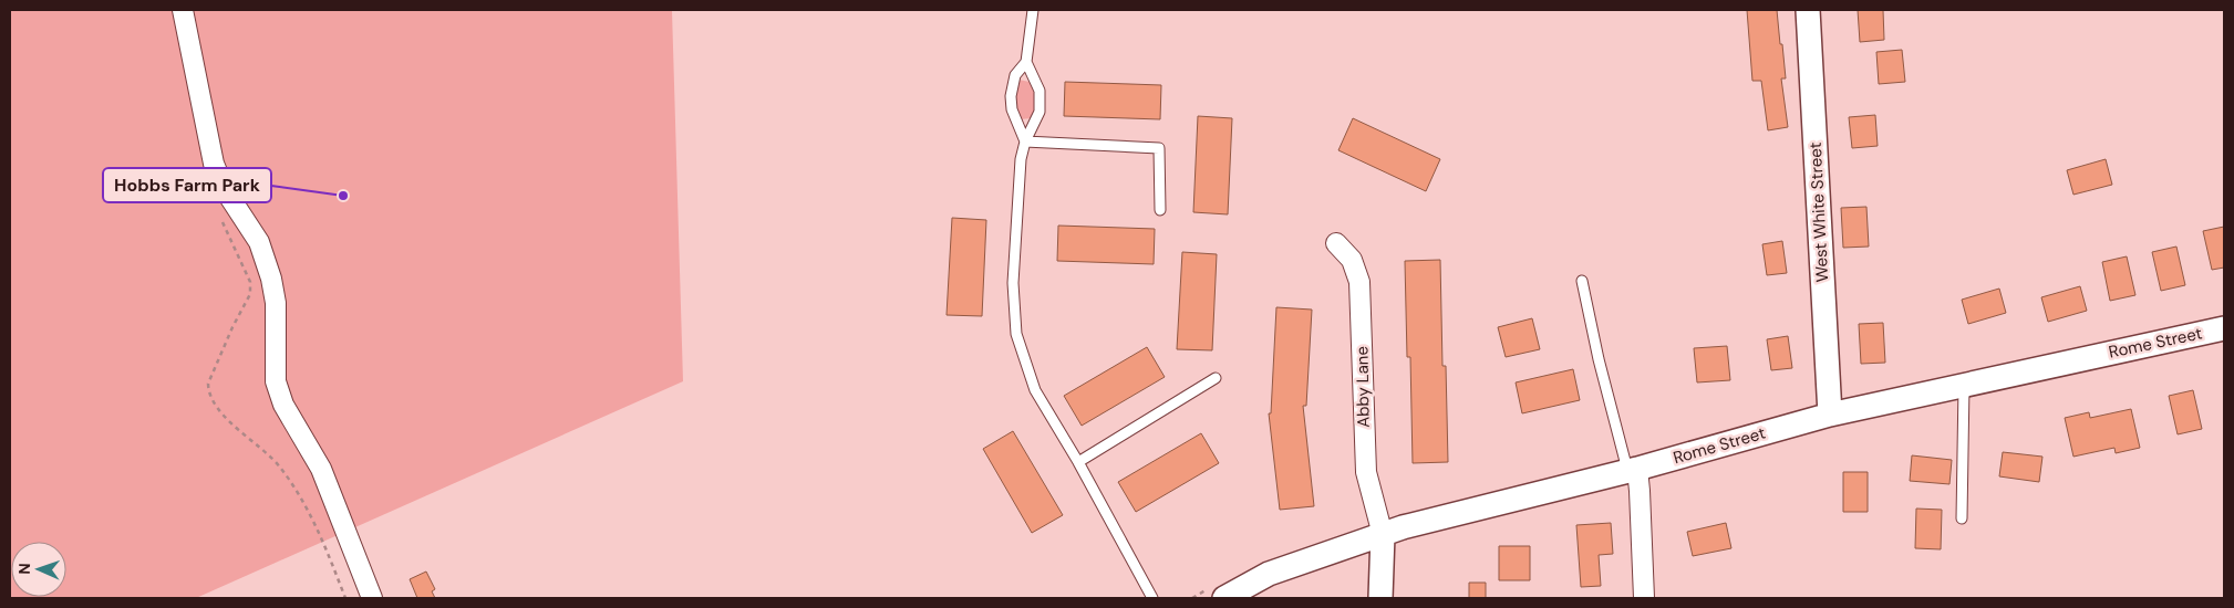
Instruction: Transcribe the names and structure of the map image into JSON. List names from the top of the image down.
{
  "streets": {
    "street": ["West White Street", "Rome Street", "Abby Lane"]
  },
  "crossings": [
    ["West White Street", "Rome Street"],
    ["Rome Street", "Abby Lane"]
  ],
  "places": ["Hobbs Farm Park"],
  "north": "left"
}
